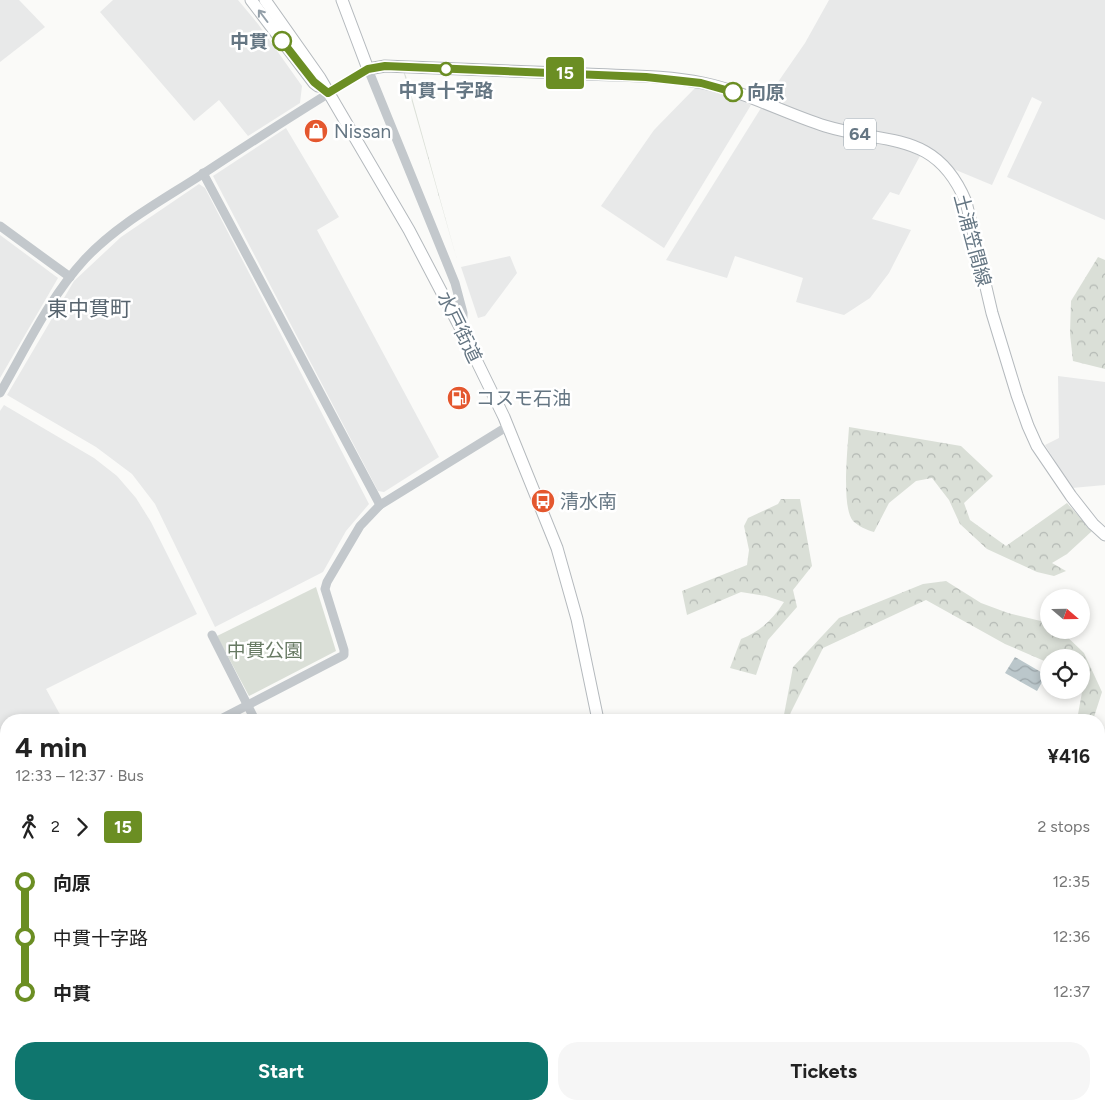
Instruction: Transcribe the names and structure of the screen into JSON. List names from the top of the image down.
{
  "streets": {
    "main road": ["64", "土浦笠間線", "水戸街道"]
  },
  "districts": ["東中貫町"],
  "parks": ["中貫公園"],
  "places": {
    "other": ["中貫", "中貫十字路", "向原"],
    "shop": ["Nissan"],
    "fuel station": ["コスモ石油"],
    "bus stop": ["清水南"]
  },
  "lines": ["bus line 15"],
  "north": "right",
  "page": {
    "on_map": "15",
    "heading": ["4 min", "12:33 – 12:37 · Bus", "¥416"],
    "legs": ["2", "15", "2 stops"],
    "list": [
      {
        "name": "向原",
        "value": "12:35"
      },
      {
        "name": "中貫十字路",
        "value": "12:36"
      },
      {
        "name": "中貫",
        "value": "12:37"
      }
    ],
    "buttons": ["Start", "Tickets"]
  }
}
